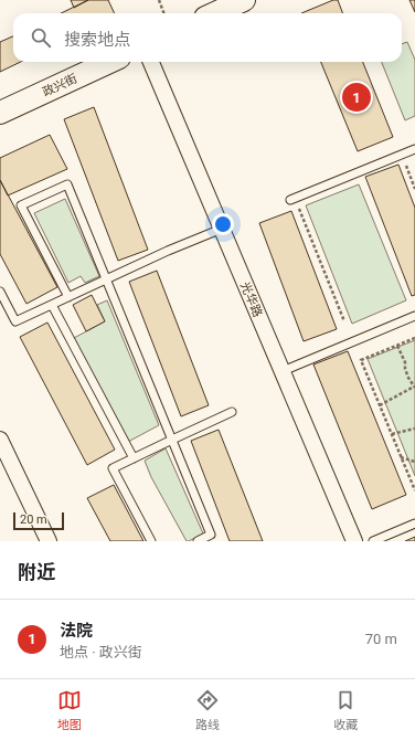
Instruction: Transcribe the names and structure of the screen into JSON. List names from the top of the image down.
{
  "streets": {
    "street": ["政兴街", "光华路"]
  },
  "scale_bar": "20 m",
  "page": {
    "search": "搜索地点",
    "pins": "1",
    "scale": "20 m",
    "heading": "附近",
    "list": [
      {
        "mark": "1",
        "name": "法院",
        "note": "地点 · 政兴街",
        "value": "70 m"
      }
    ],
    "nav": ["地图", "路线", "收藏"]
  }
}
